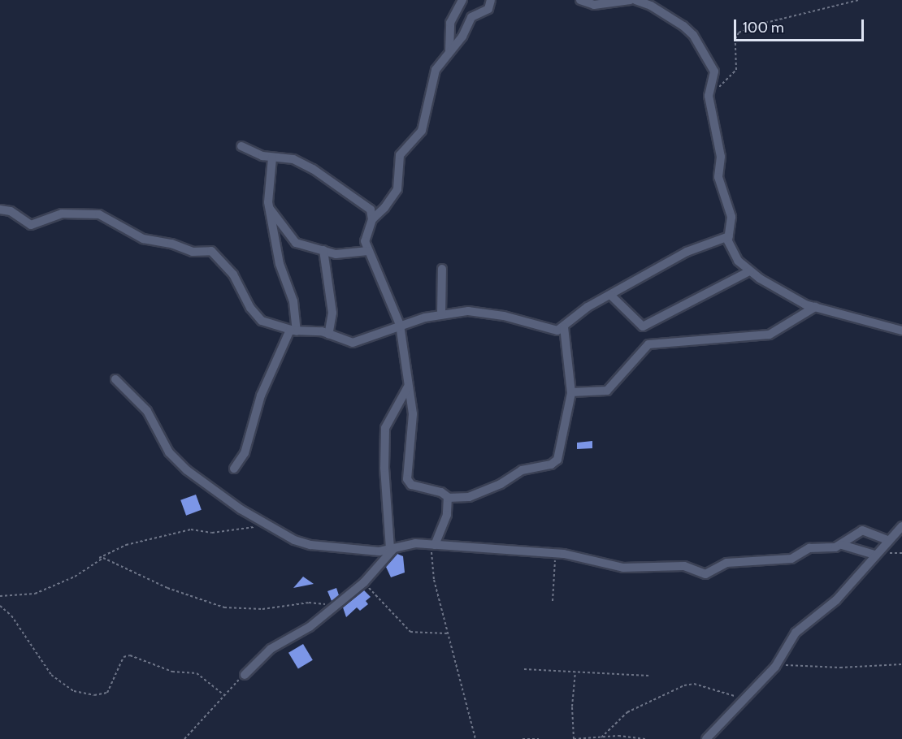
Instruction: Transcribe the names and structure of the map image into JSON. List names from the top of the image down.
{
  "scale_bar": "100 m"
}
